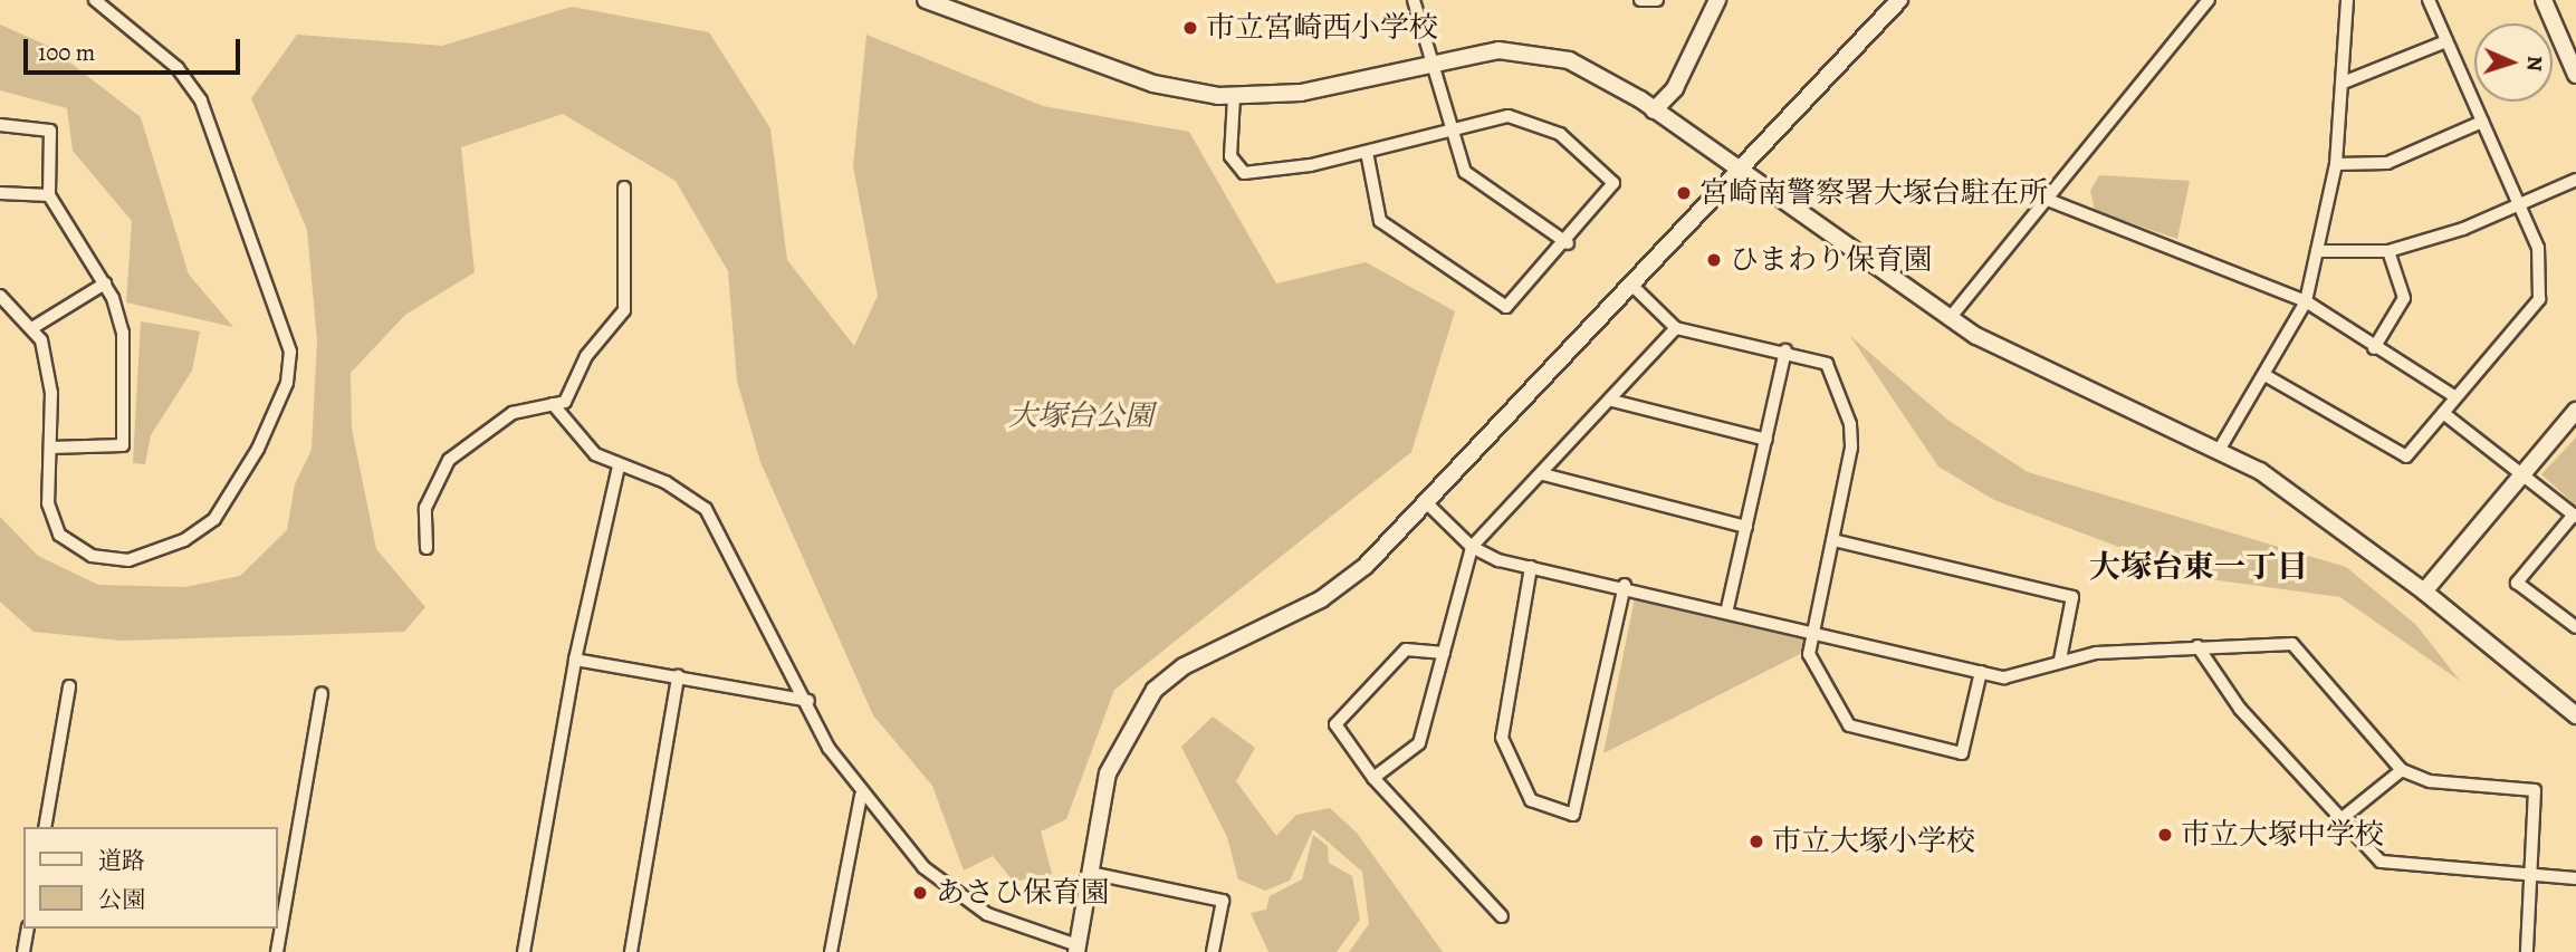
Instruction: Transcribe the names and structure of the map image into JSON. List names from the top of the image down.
{
  "districts": ["大塚台東一丁目"],
  "parks": ["大塚台公園"],
  "places": [
    "市立宮崎西小学校",
    "宮崎南警察署大塚台駐在所",
    "ひまわり保育園",
    "市立大塚中学校",
    "市立大塚小学校",
    "あさひ保育園"
  ],
  "legend": ["道路", "公園"],
  "scale_bar": "100 m",
  "north": "right"
}
